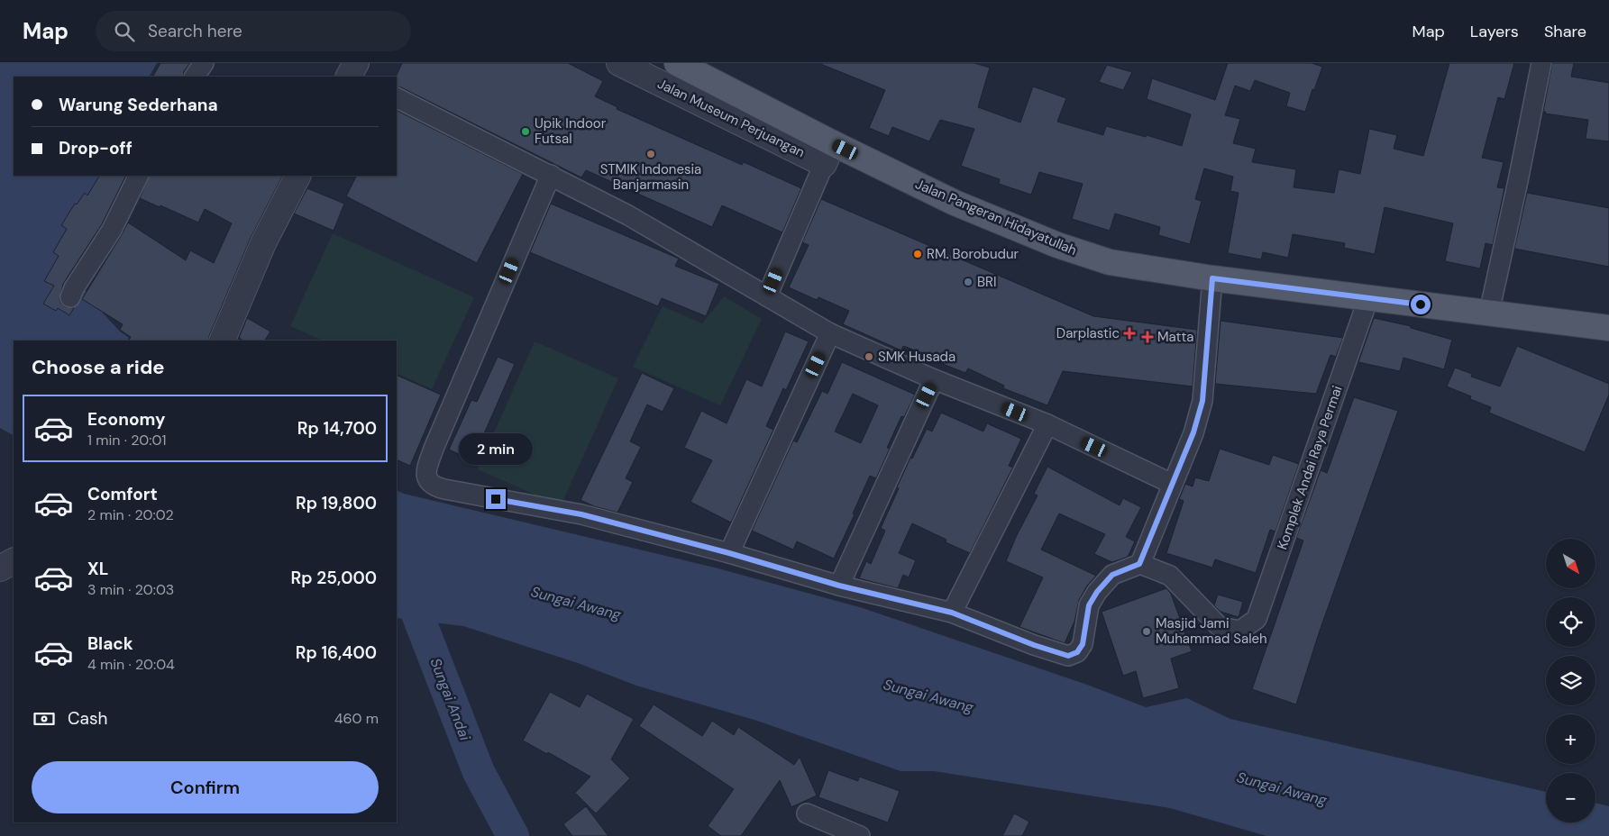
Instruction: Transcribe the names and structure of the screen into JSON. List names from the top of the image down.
{
  "streets": {
    "main road": ["Jalan Pangeran Hidayatullah"],
    "street": ["Jalan Museum Perjuangan", "Komplek Andai Raya Permai"]
  },
  "crossings": [
    ["Jalan Museum Perjuangan", "Jalan Pangeran Hidayatullah"],
    ["Jalan Pangeran Hidayatullah", "Komplek Andai Raya Permai"]
  ],
  "water": ["Sungai Awang", "Sungai Andai"],
  "places": {
    "other": [
      "Upik Indoor Futsal",
      "STMIK Indonesia Banjarmasin",
      "RM. Borobudur",
      "BRI",
      "SMK Husada",
      "Masjid Jami Muhammad Saleh"
    ],
    "health": ["Darplastic", "Matta"]
  },
  "north": "bottom right",
  "page": {
    "header": "Map",
    "search": "Search here",
    "nav": ["Map", "Layers", "Share"],
    "banner": ["Warung Sederhana", "Drop-off"],
    "heading": "Choose a ride",
    "list": [
      {
        "name": "Economy",
        "note": "1 min · 20:01",
        "value": "Rp 14,700"
      },
      {
        "name": "Comfort",
        "note": "2 min · 20:02",
        "value": "Rp 19,800"
      },
      {
        "name": "XL",
        "note": "3 min · 20:03",
        "value": "Rp 25,000"
      },
      {
        "name": "Black",
        "note": "4 min · 20:04",
        "value": "Rp 16,400"
      }
    ],
    "bubble": "2 min",
    "map_buttons": ["+", "−"],
    "pay": ["Cash", "460 m"],
    "buttons": "Confirm"
  }
}
